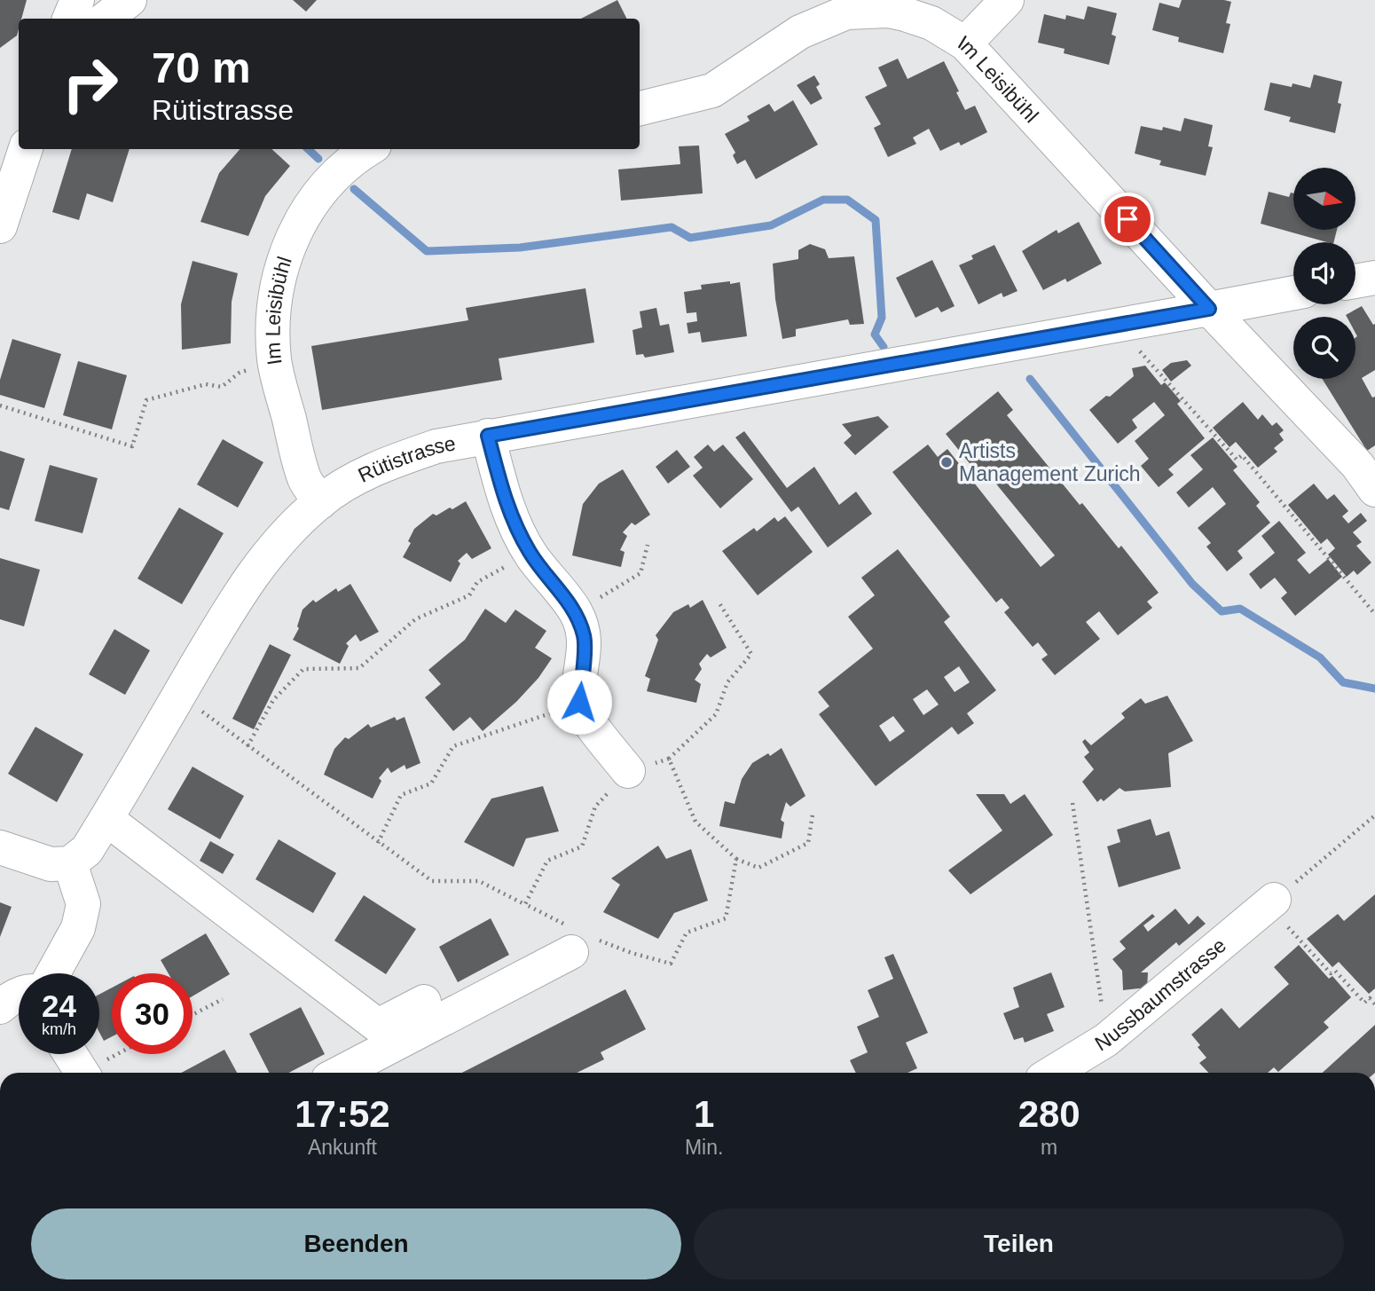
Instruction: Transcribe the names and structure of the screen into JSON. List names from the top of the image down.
{
  "streets": {
    "street": ["Im Leisibühl", "Rütistrasse", "Nussbaumstrasse"]
  },
  "crossings": [
    ["Im Leisibühl", "Rütistrasse"]
  ],
  "places": ["Artists Management Zurich"],
  "north": "right",
  "page": {
    "turn": ["70 m", "Rütistrasse"],
    "speed": "24 km/h",
    "limit": "30",
    "eta": [
      "17:52",
      "Ankunft",
      "1",
      "Min.",
      "280",
      "m"
    ],
    "buttons": ["Beenden", "Teilen"]
  }
}
